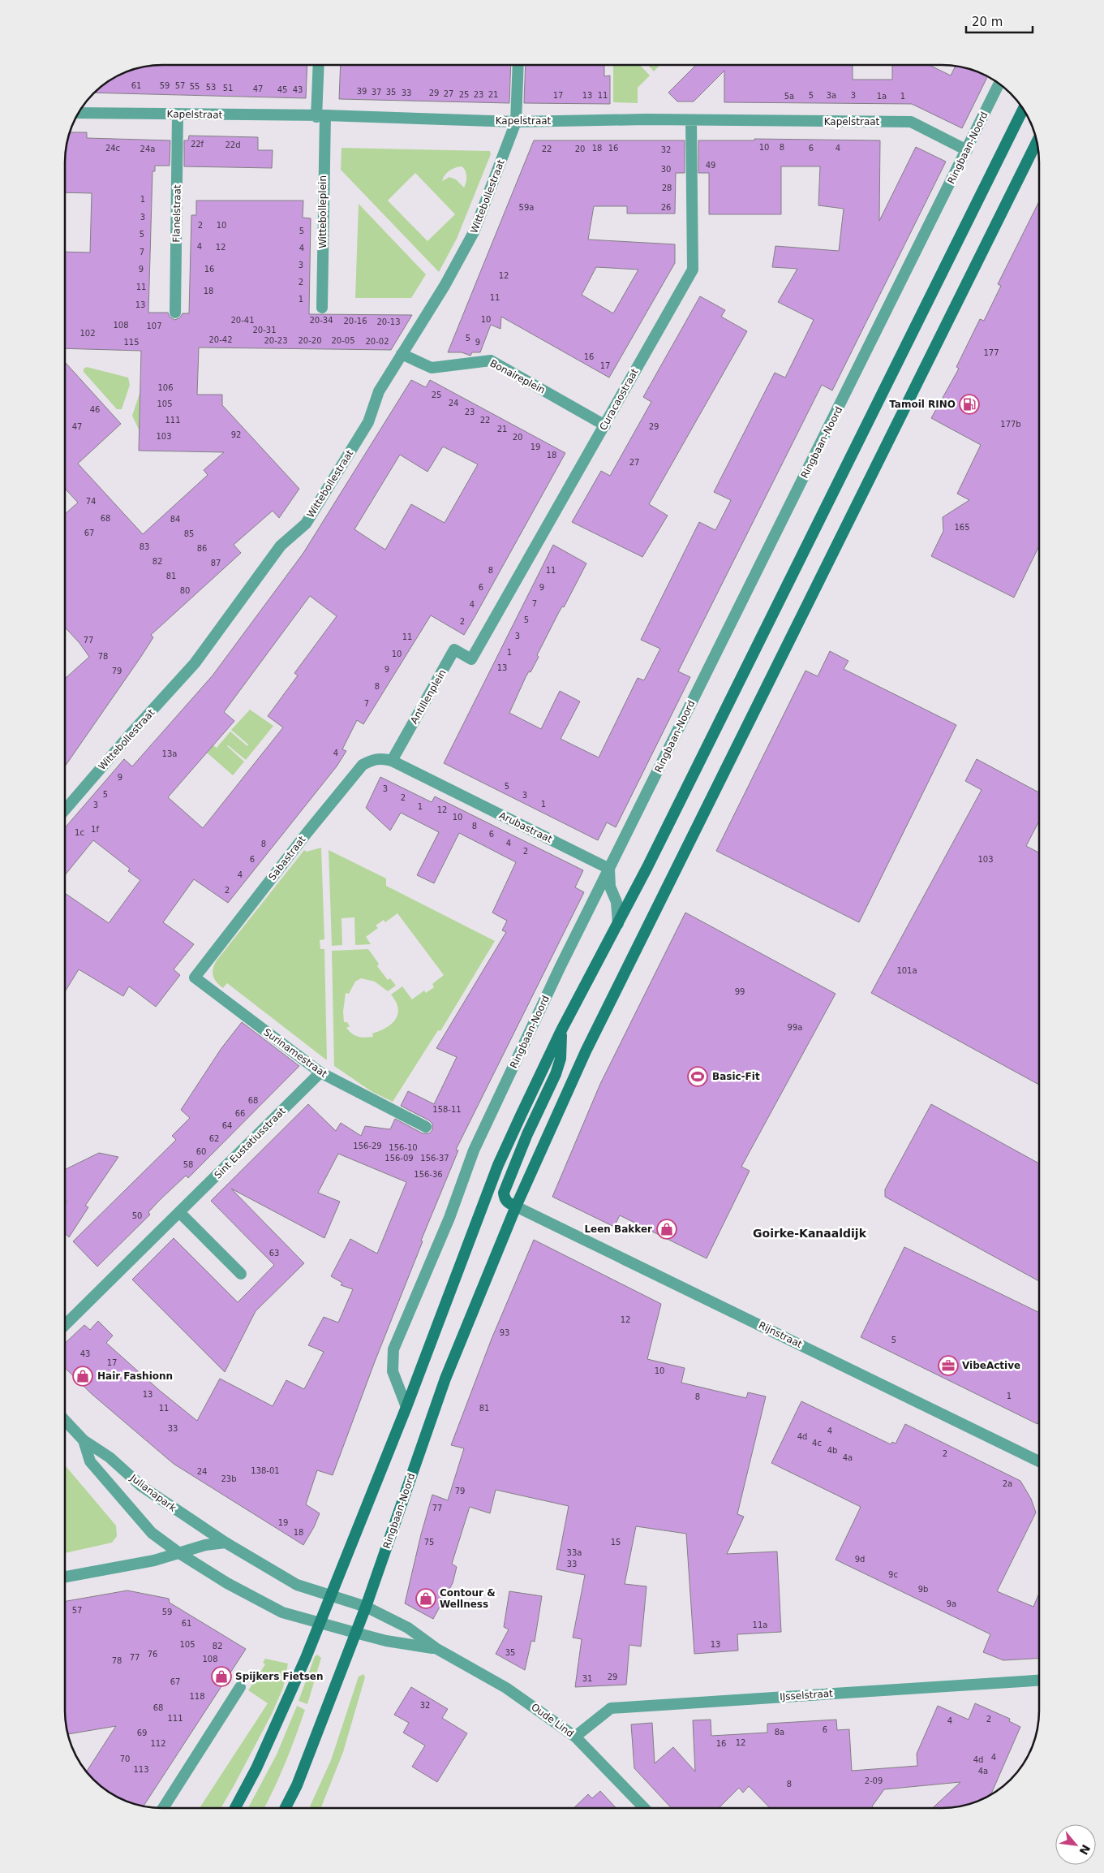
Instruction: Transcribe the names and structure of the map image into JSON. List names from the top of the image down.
{
  "streets": {
    "main road": ["Ringbaan-Noord"],
    "street": [
      "Kapelstraat",
      "Wittebollestraat",
      "Wittebolleplein",
      "Flanelstraat",
      "Bonaireplein",
      "Curacaostraat",
      "Antillenplein",
      "Arubastraat",
      "Sabastraat",
      "Surinamestraat",
      "Sint Eustatiusstraat",
      "Rijnstraat",
      "Julianapark",
      "IJsselstraat",
      "Oude Lind"
    ]
  },
  "crossings": [
    ["Kapelstraat", "Ringbaan-Noord"],
    ["Kapelstraat", "Wittebollestraat"],
    ["Kapelstraat", "Wittebolleplein"],
    ["Kapelstraat", "Flanelstraat"],
    ["Kapelstraat", "Curacaostraat"],
    ["Ringbaan-Noord", "Arubastraat"],
    ["Ringbaan-Noord", "Rijnstraat"],
    ["Ringbaan-Noord", "Oude Lind"],
    ["Wittebollestraat", "Bonaireplein"],
    ["Bonaireplein", "Curacaostraat"],
    ["Curacaostraat", "Antillenplein"],
    ["Antillenplein", "Arubastraat"],
    ["Antillenplein", "Sabastraat"],
    ["Arubastraat", "Sabastraat"],
    ["Sabastraat", "Surinamestraat"],
    ["Surinamestraat", "Sint Eustatiusstraat"],
    ["Julianapark", "Oude Lind"],
    ["IJsselstraat", "Oude Lind"]
  ],
  "districts": ["Goirke-Kanaaldijk"],
  "places": {
    "fuel station": ["Tamoil RINO"],
    "sports": ["Basic-Fit"],
    "shop": [
      "Leen Bakker",
      "Hair Fashionn",
      "Contour & Wellness",
      "Spijkers Fietsen"
    ],
    "office": ["VibeActive"]
  },
  "house_numbers": [
    "61",
    "59",
    "57",
    "55",
    "53",
    "51",
    "47",
    "45",
    "43",
    "39",
    "37",
    "35",
    "33",
    "29",
    "27",
    "25",
    "23",
    "21",
    "17",
    "13",
    "11",
    "5",
    "3a",
    "3",
    "5a",
    "1a",
    "1",
    "22f",
    "22d",
    "10",
    "8",
    "24c",
    "18",
    "16",
    "6",
    "4",
    "24a",
    "22",
    "20",
    "32",
    "49",
    "30",
    "28",
    "1",
    "59a",
    "26",
    "3",
    "2",
    "10",
    "5",
    "5",
    "4",
    "12",
    "4",
    "7",
    "3",
    "9",
    "16",
    "12",
    "2",
    "11",
    "18",
    "11",
    "1",
    "13",
    "10",
    "20-41",
    "20-34",
    "20-16",
    "20-13",
    "108",
    "107",
    "20-31",
    "102",
    "5",
    "20-42",
    "20-23",
    "20-20",
    "20-05",
    "20-02",
    "115",
    "9",
    "177",
    "16",
    "17",
    "106",
    "25",
    "24",
    "105",
    "46",
    "23",
    "111",
    "22",
    "177b",
    "47",
    "29",
    "21",
    "92",
    "103",
    "20",
    "19",
    "18",
    "27",
    "74",
    "68",
    "84",
    "165",
    "67",
    "85",
    "83",
    "86",
    "82",
    "87",
    "8",
    "11",
    "81",
    "6",
    "9",
    "80",
    "7",
    "4",
    "5",
    "2",
    "3",
    "11",
    "77",
    "1",
    "10",
    "78",
    "13",
    "9",
    "79",
    "8",
    "7",
    "4",
    "13a",
    "9",
    "5",
    "3",
    "5",
    "3",
    "2",
    "1",
    "3",
    "1",
    "12",
    "10",
    "8",
    "1f",
    "1c",
    "6",
    "4",
    "8",
    "2",
    "6",
    "103",
    "4",
    "2",
    "101a",
    "99",
    "99a",
    "68",
    "158-11",
    "66",
    "64",
    "62",
    "156-29",
    "156-10",
    "60",
    "156-09",
    "156-37",
    "58",
    "156-36",
    "50",
    "63",
    "12",
    "93",
    "5",
    "43",
    "17",
    "10",
    "13",
    "1",
    "8",
    "11",
    "81",
    "33",
    "4",
    "4d",
    "4c",
    "4b",
    "2",
    "4a",
    "138-01",
    "24",
    "23b",
    "2a",
    "79",
    "77",
    "19",
    "18",
    "75",
    "15",
    "33a",
    "9d",
    "33",
    "9c",
    "9b",
    "9a",
    "57",
    "59",
    "61",
    "11a",
    "105",
    "13",
    "82",
    "35",
    "76",
    "77",
    "108",
    "78",
    "29",
    "31",
    "67",
    "118",
    "32",
    "68",
    "111",
    "2",
    "4",
    "6",
    "8a",
    "69",
    "12",
    "112",
    "16",
    "4",
    "70",
    "4d",
    "113",
    "4a",
    "2-09",
    "8"
  ],
  "scale_bar": "20 m",
  "north": "bottom right"
}
